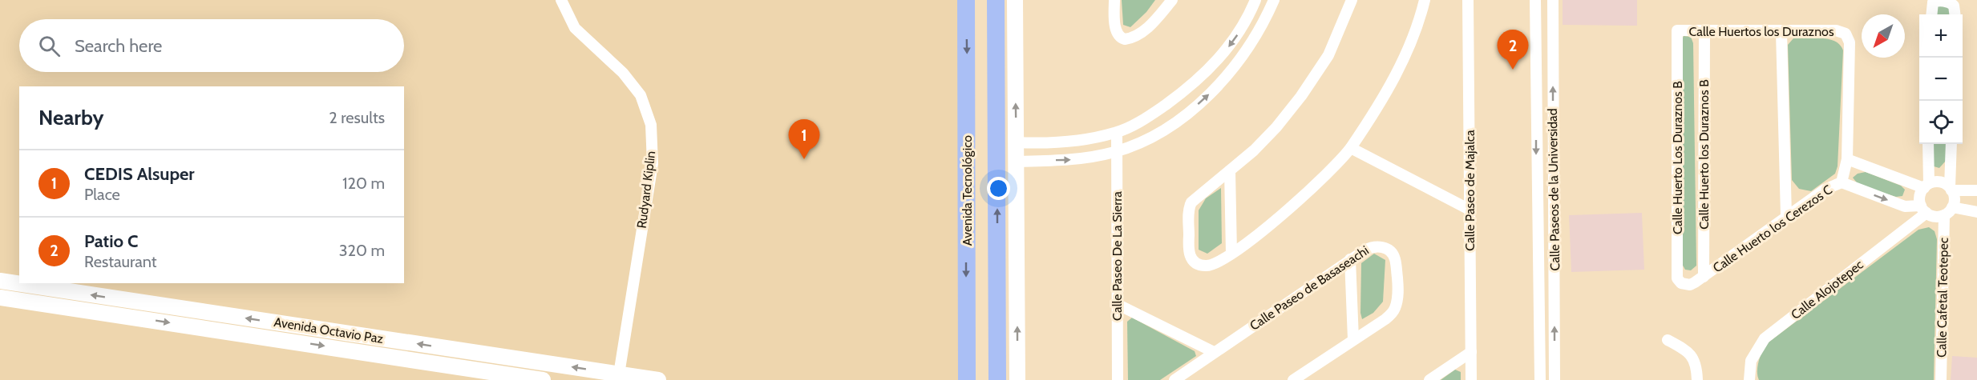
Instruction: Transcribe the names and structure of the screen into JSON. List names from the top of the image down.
{
  "streets": {
    "main road": ["Avenida Tecnológico"],
    "street": [
      "Calle Huertos los Duraznos",
      "Calle Huerto los Duraznos B",
      "Calle Huerto Los Duraznos B",
      "Rudyard Kiplin",
      "Calle Paseos de la Universidad",
      "Calle Paseo de Majalca",
      "Calle Huerto los Cerezos C",
      "Calle Paseo De La Sierra",
      "Calle Paseo de Basaseachi",
      "Calle Alojotepec",
      "Calle Cafetal Teotepec",
      "Avenida Octavio Paz"
    ]
  },
  "crossings": [
    ["Calle Huertos los Duraznos", "Calle Huerto los Duraznos B"],
    ["Calle Huertos los Duraznos", "Calle Huerto Los Duraznos B"],
    ["Calle Huerto los Duraznos B", "Calle Huerto los Cerezos C"],
    ["Calle Huerto Los Duraznos B", "Calle Huerto los Cerezos C"],
    ["Rudyard Kiplin", "Avenida Octavio Paz"],
    ["Calle Huerto los Cerezos C", "Calle Alojotepec"],
    ["Calle Huerto los Cerezos C", "Calle Cafetal Teotepec"],
    ["Calle Alojotepec", "Calle Cafetal Teotepec"]
  ],
  "north": "bottom left",
  "page": {
    "map_buttons": ["+", "−"],
    "search": "Search here",
    "pins": ["2", "1"],
    "heading": ["Nearby", "2 results"],
    "list": [
      {
        "mark": "1",
        "name": "CEDIS Alsuper",
        "note": "Place",
        "value": "120 m"
      },
      {
        "mark": "2",
        "name": "Patio C",
        "note": "Restaurant",
        "value": "320 m"
      }
    ]
  }
}
